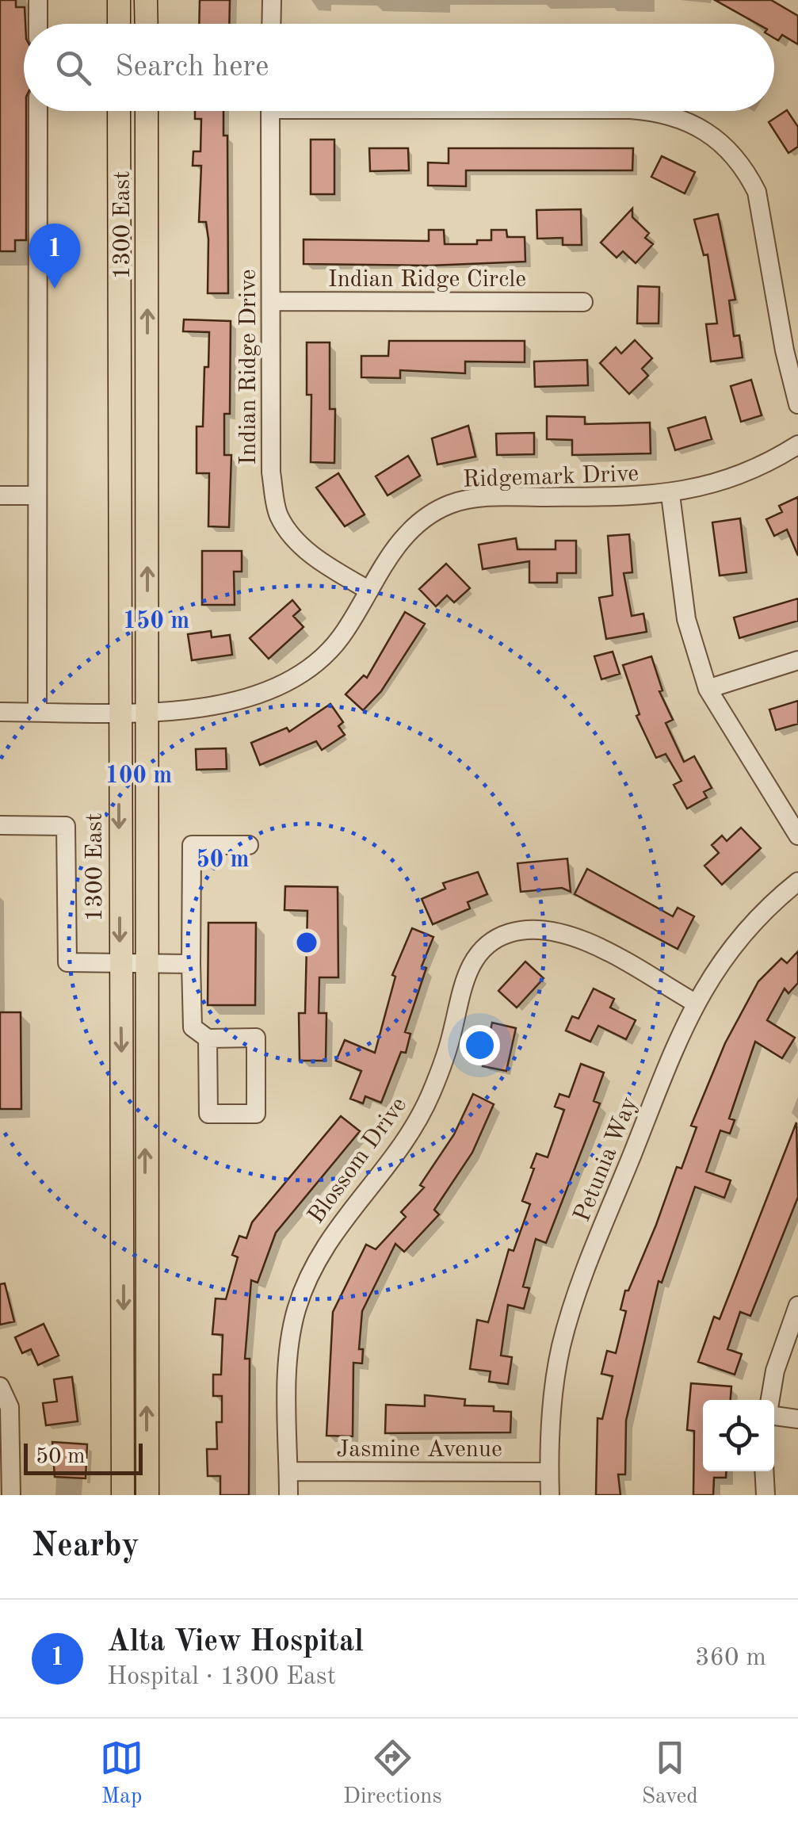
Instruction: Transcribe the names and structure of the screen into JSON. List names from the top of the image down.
{
  "streets": {
    "main road": ["1300 East"],
    "street": [
      "Indian Ridge Circle",
      "Indian Ridge Drive",
      "Ridgemark Drive",
      "Petunia Way",
      "Blossom Drive",
      "Jasmine Avenue"
    ]
  },
  "crossings": [
    ["1300 East", "Ridgemark Drive"],
    ["Indian Ridge Circle", "Indian Ridge Drive"],
    ["Indian Ridge Drive", "Ridgemark Drive"],
    ["Petunia Way", "Blossom Drive"],
    ["Petunia Way", "Jasmine Avenue"],
    ["Blossom Drive", "Jasmine Avenue"]
  ],
  "scale_bar": "50 m",
  "page": {
    "search": "Search here",
    "pins": "1",
    "scale": "50 m",
    "heading": "Nearby",
    "list": [
      {
        "mark": "1",
        "name": "Alta View Hospital",
        "note": "Hospital · 1300 East",
        "value": "360 m"
      }
    ],
    "nav": ["Map", "Directions", "Saved"]
  },
  "rings": ["150 m", "100 m", "50 m"]
}
